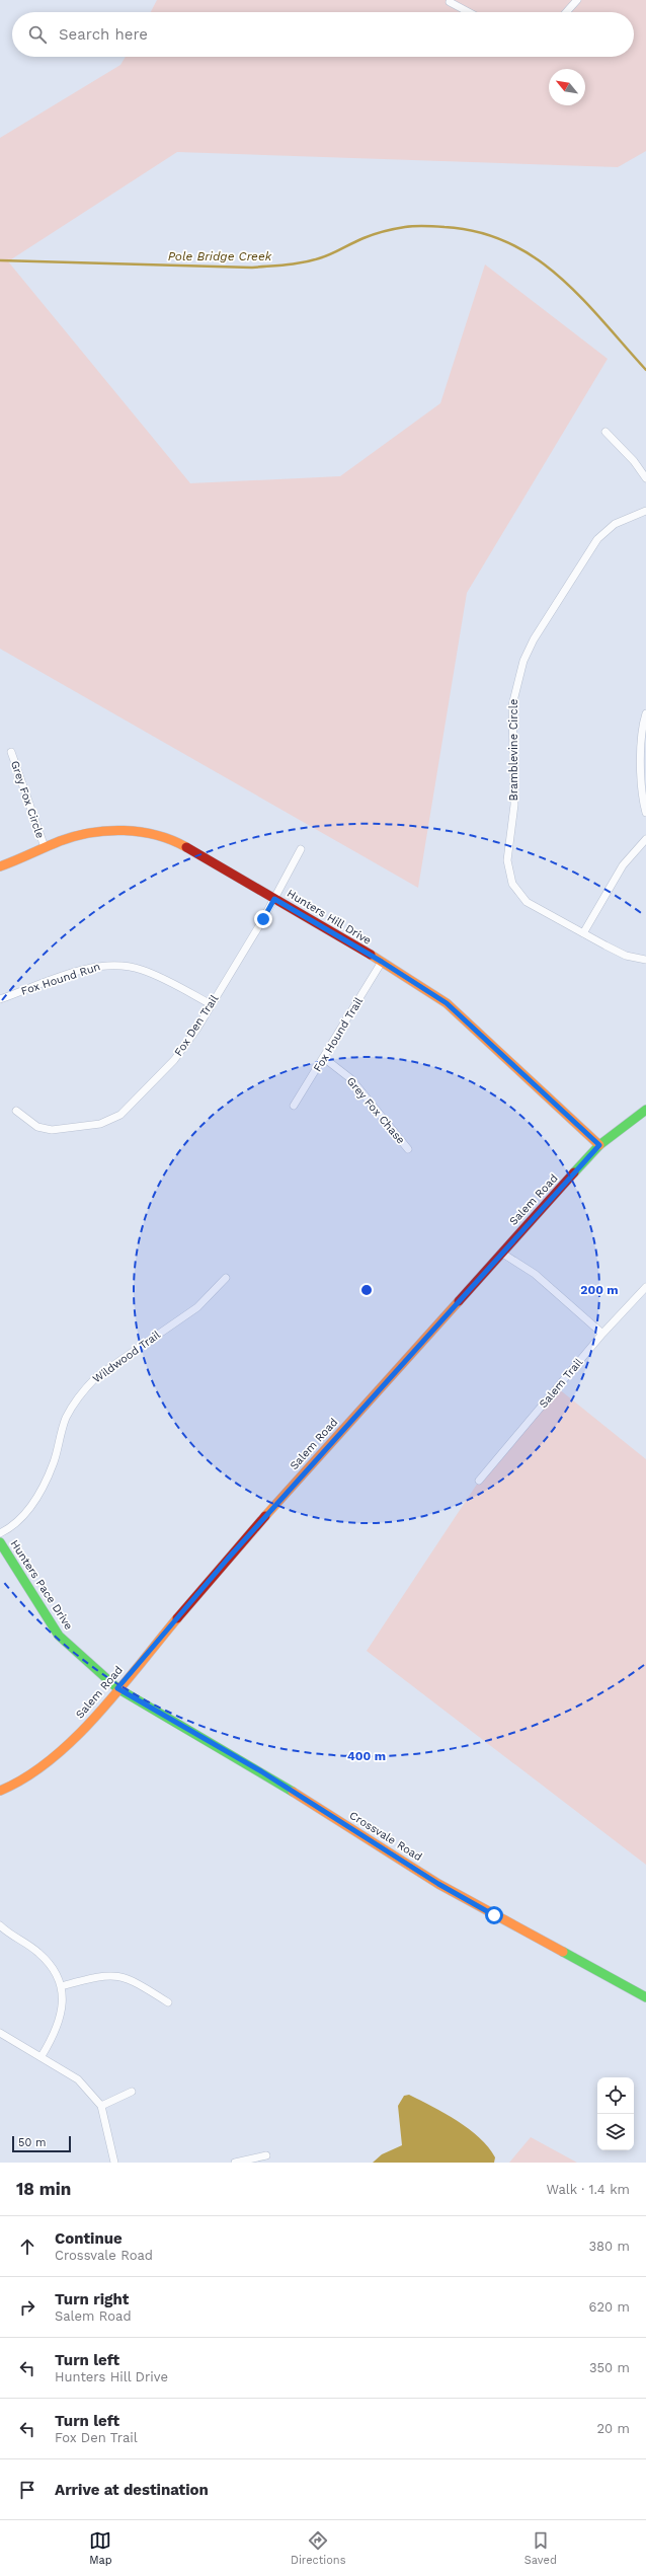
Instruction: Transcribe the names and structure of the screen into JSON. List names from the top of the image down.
{
  "streets": {
    "street": [
      "Bramblevine Circle",
      "Grey Fox Circle",
      "Hunters Hill Drive",
      "Fox Hound Run",
      "Fox Den Trail",
      "Fox Hound Trail",
      "Grey Fox Chase",
      "Salem Road",
      "Wildwood Trail",
      "Salem Trail",
      "Hunters Pace Drive",
      "Crossvale Road"
    ]
  },
  "crossings": [
    ["Grey Fox Circle", "Hunters Hill Drive"],
    ["Hunters Hill Drive", "Fox Den Trail"],
    ["Hunters Hill Drive", "Fox Hound Trail"],
    ["Hunters Hill Drive", "Salem Road"],
    ["Fox Hound Run", "Fox Den Trail"],
    ["Fox Hound Trail", "Grey Fox Chase"],
    ["Salem Road", "Hunters Pace Drive"],
    ["Salem Road", "Crossvale Road"],
    ["Hunters Pace Drive", "Crossvale Road"]
  ],
  "water": ["Pole Bridge Creek"],
  "scale_bar": "50 m",
  "north": "top left",
  "page": {
    "search": "Search here",
    "scale": "50 m",
    "heading": ["18 min", "Walk · 1.4 km"],
    "list": [
      ["Continue", "Crossvale Road", "380 m"],
      ["Turn right", "Salem Road", "620 m"],
      ["Turn left", "Hunters Hill Drive", "350 m"],
      ["Turn left", "Fox Den Trail", "20 m"],
      "Arrive at destination"
    ],
    "nav": ["Map", "Directions", "Saved"]
  },
  "rings": ["200 m", "400 m"]
}
